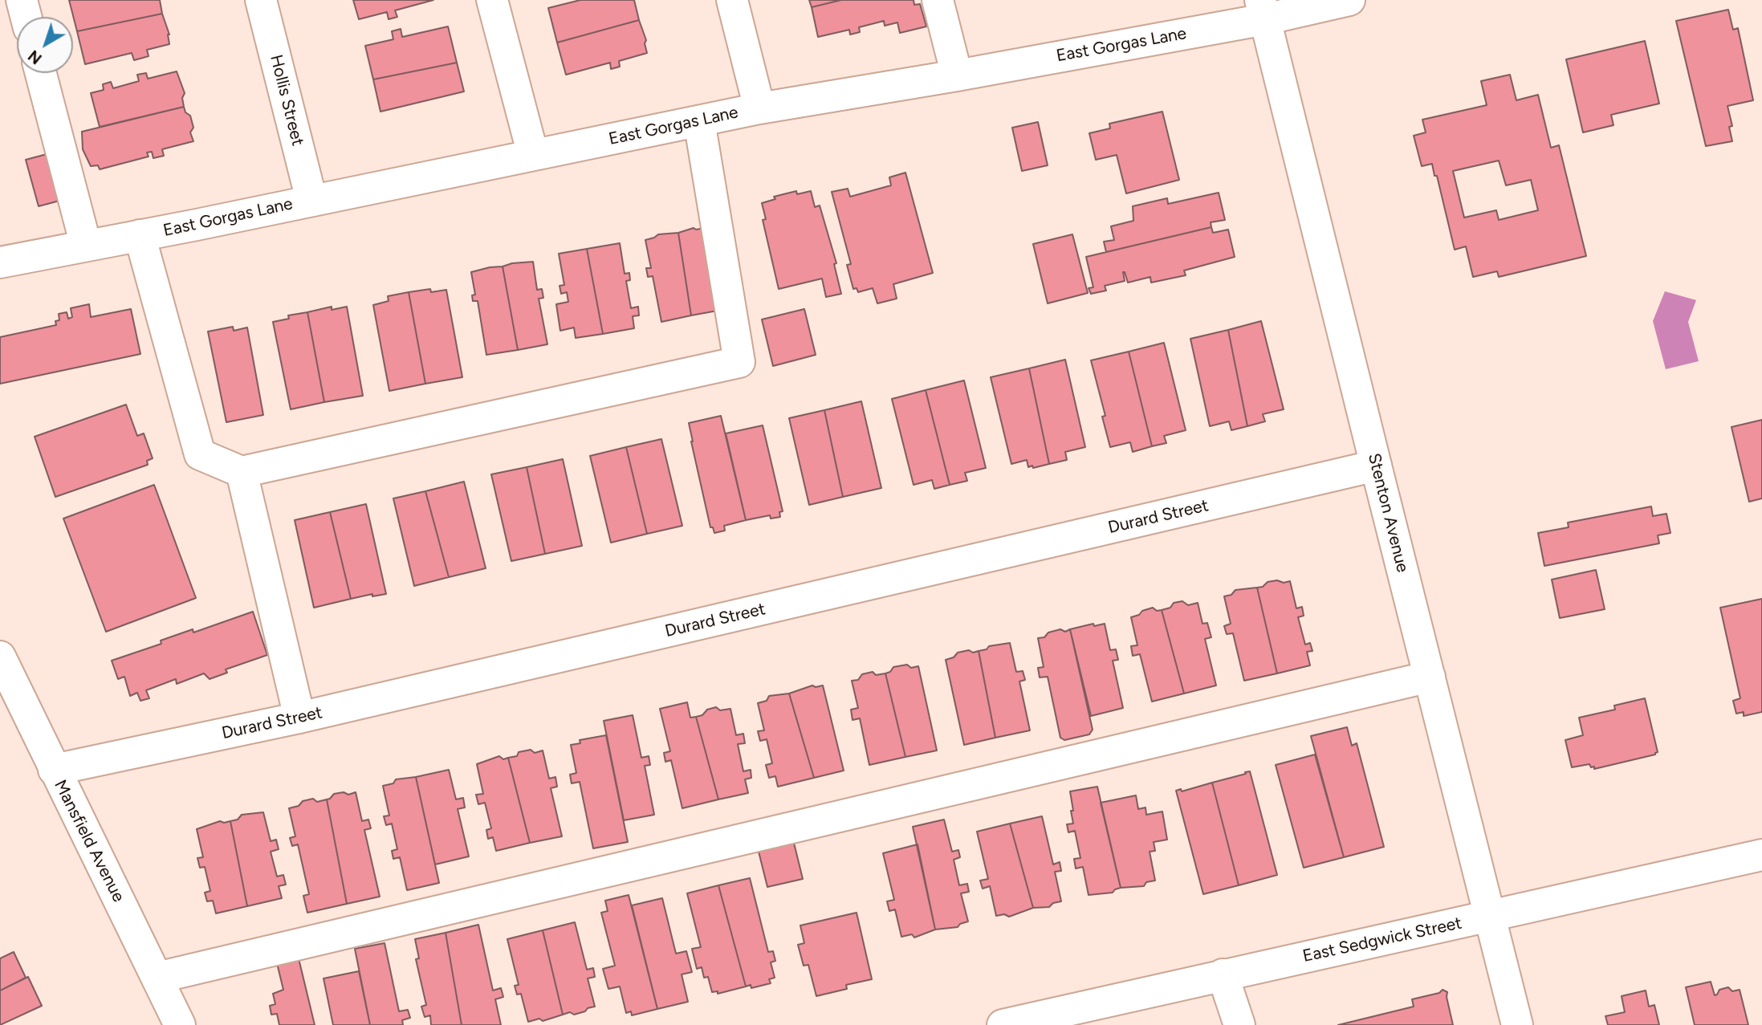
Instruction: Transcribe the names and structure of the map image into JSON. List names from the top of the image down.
{
  "streets": {
    "street": [
      "East Gorgas Lane",
      "Hollis Street",
      "Stenton Avenue",
      "Durard Street",
      "Mansfield Avenue",
      "East Sedgwick Street"
    ]
  },
  "crossings": [
    ["East Gorgas Lane", "Hollis Street"],
    ["East Gorgas Lane", "Stenton Avenue"],
    ["Stenton Avenue", "Durard Street"],
    ["Stenton Avenue", "East Sedgwick Street"],
    ["Durard Street", "Mansfield Avenue"]
  ],
  "north": "bottom left"
}
